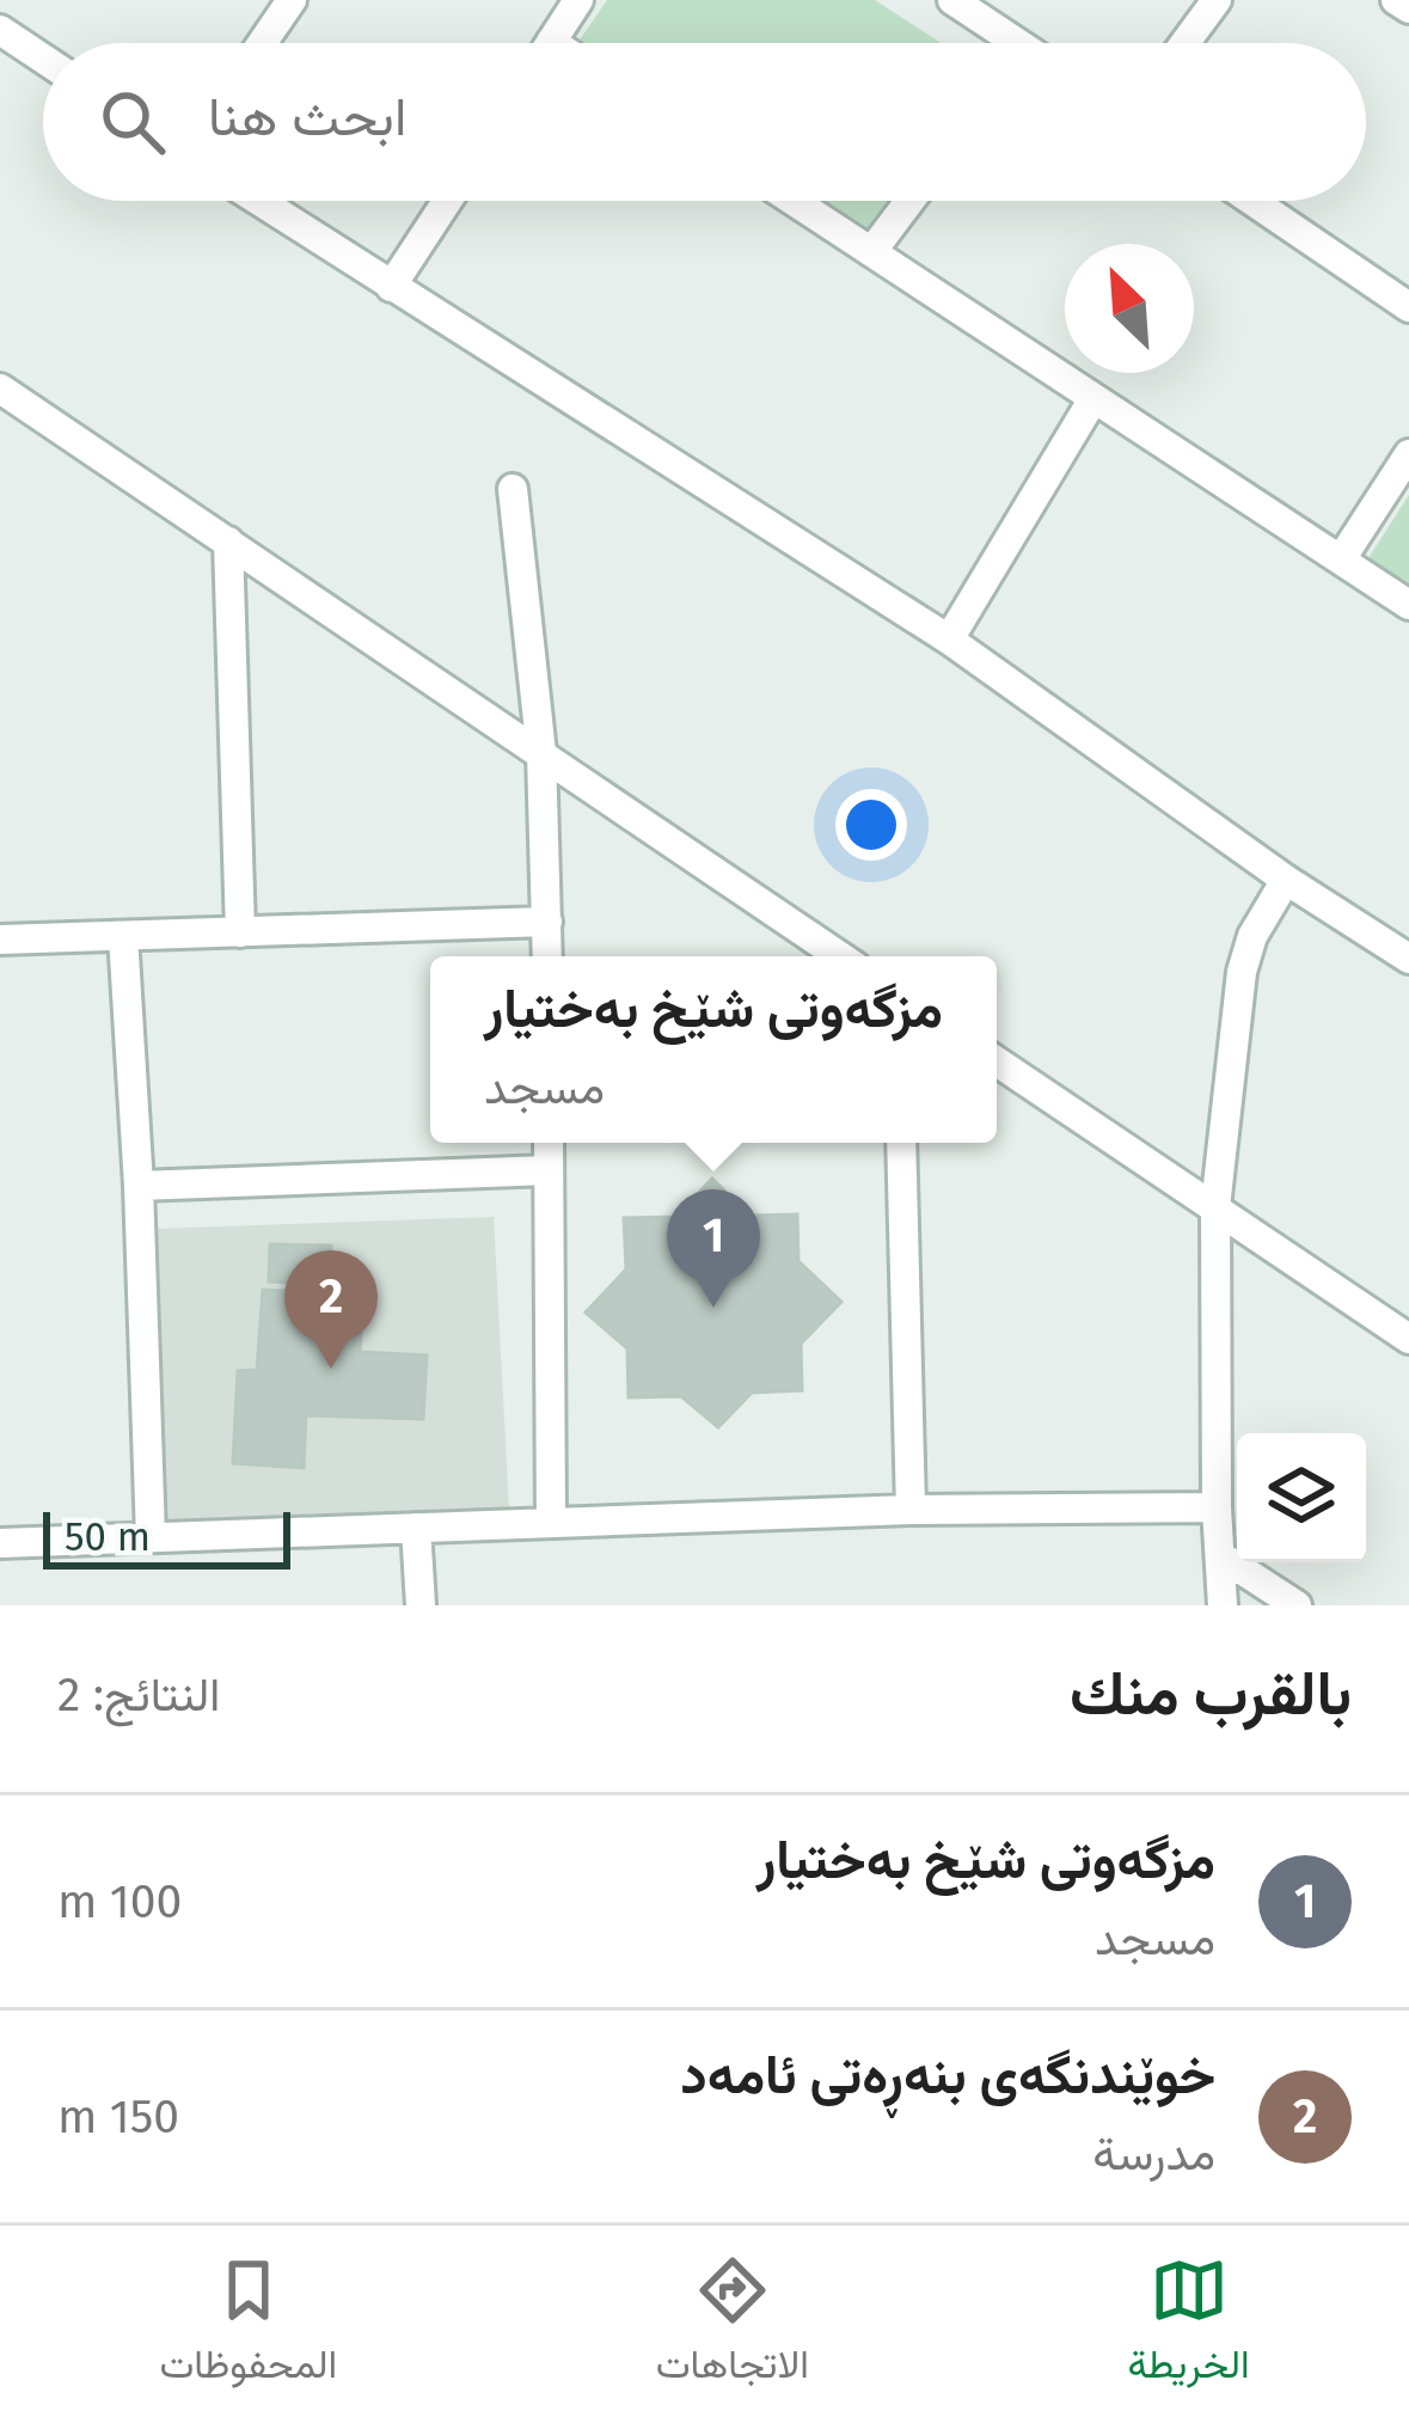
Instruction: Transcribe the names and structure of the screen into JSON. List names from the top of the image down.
{
  "scale_bar": "50 m",
  "north": "top left",
  "page": {
    "search": "ابحث هنا",
    "popup": ["مزگەوتی شێخ بەختیار", "مسجد"],
    "pins": ["1", "2"],
    "scale": "50 m",
    "heading": ["بالقرب منك", "النتائج: 2"],
    "list": [
      {
        "mark": "1",
        "name": "مزگەوتی شێخ بەختیار",
        "note": "مسجد",
        "value": "100 m"
      },
      {
        "mark": "2",
        "name": "خوێندنگەی بنەڕەتی ئامەد",
        "note": "مدرسة",
        "value": "150 m"
      }
    ],
    "nav": ["الخريطة", "الاتجاهات", "المحفوظات"]
  }
}
